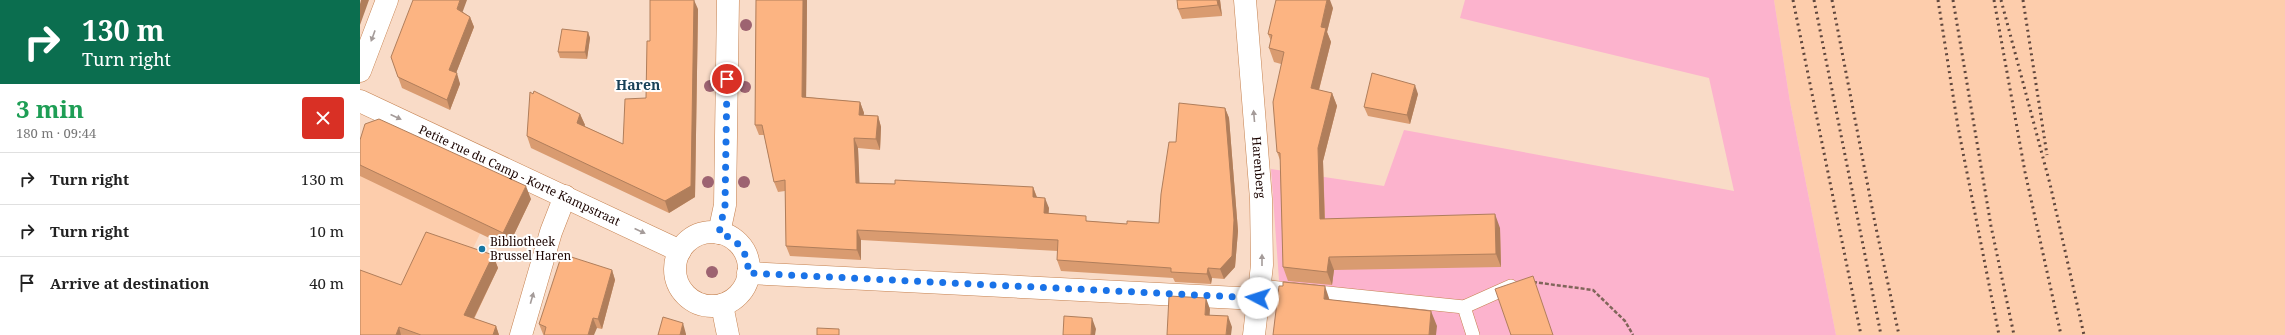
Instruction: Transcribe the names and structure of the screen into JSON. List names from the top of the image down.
{
  "streets": {
    "street": ["Harenberg", "Petite rue du Camp - Korte Kampstraat"]
  },
  "one_way": ["Harenberg", "Petite rue du Camp - Korte Kampstraat"],
  "districts": ["Haren"],
  "places": ["Bibliotheek Brussel Haren"],
  "page": {
    "turn": ["130 m", "Turn right"],
    "heading": ["3 min", "180 m · 09:44"],
    "list": [
      {
        "name": "Turn right",
        "value": "130 m"
      },
      {
        "name": "Turn right",
        "value": "10 m"
      },
      {
        "name": "Arrive at destination",
        "value": "40 m"
      }
    ]
  }
}
